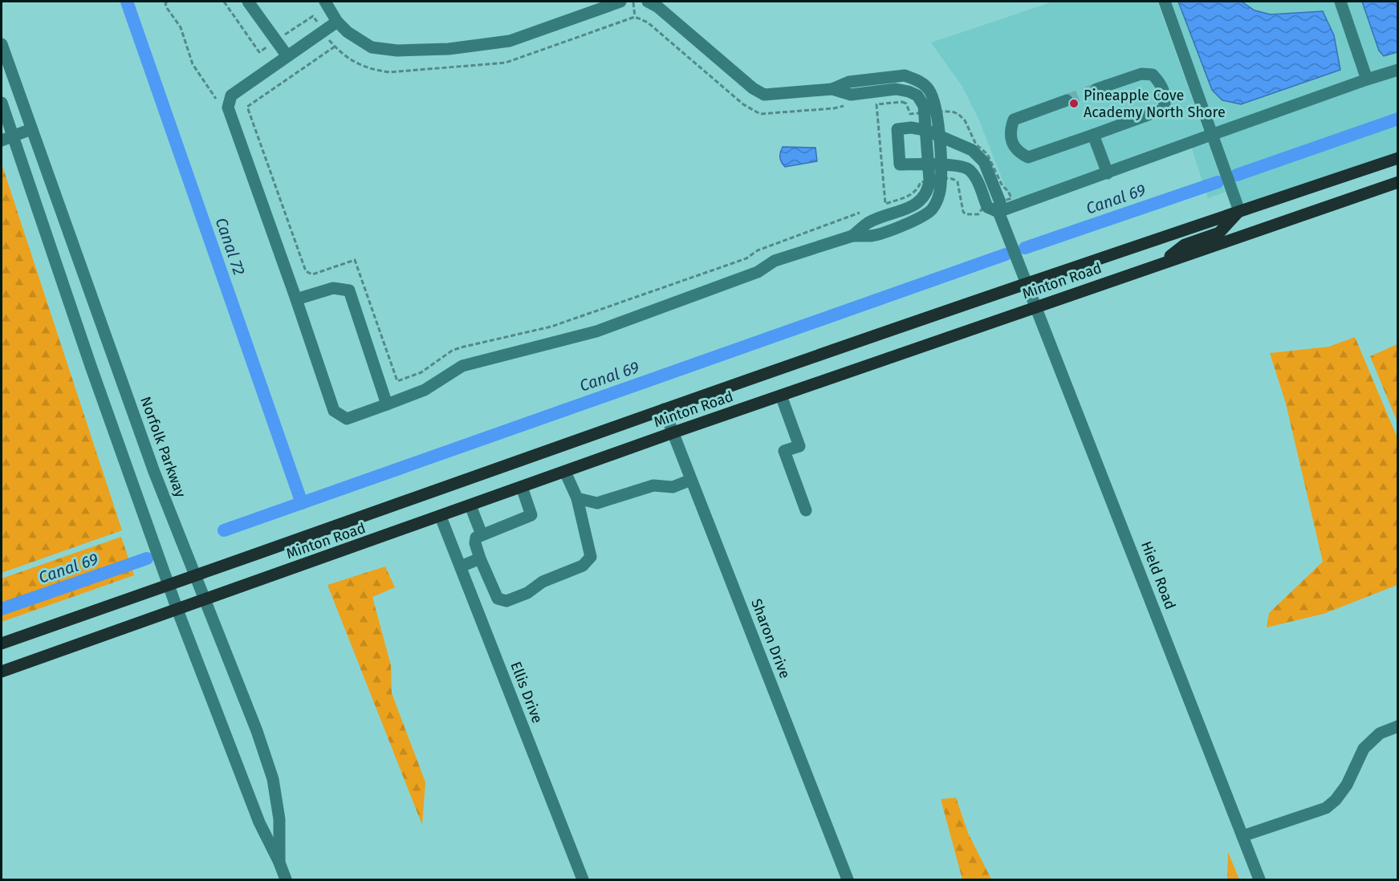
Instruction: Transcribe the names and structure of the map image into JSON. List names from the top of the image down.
{
  "streets": {
    "main road": ["Minton Road"],
    "street": [
      "Norfolk Parkway",
      "Hield Road",
      "Sharon Drive",
      "Ellis Drive"
    ]
  },
  "crossings": [
    ["Minton Road", "Norfolk Parkway"],
    ["Minton Road", "Hield Road"],
    ["Minton Road", "Sharon Drive"],
    ["Minton Road", "Ellis Drive"]
  ],
  "water": ["Canal 69", "Canal 72"],
  "places": ["Pineapple Cove Academy North Shore"]
}
